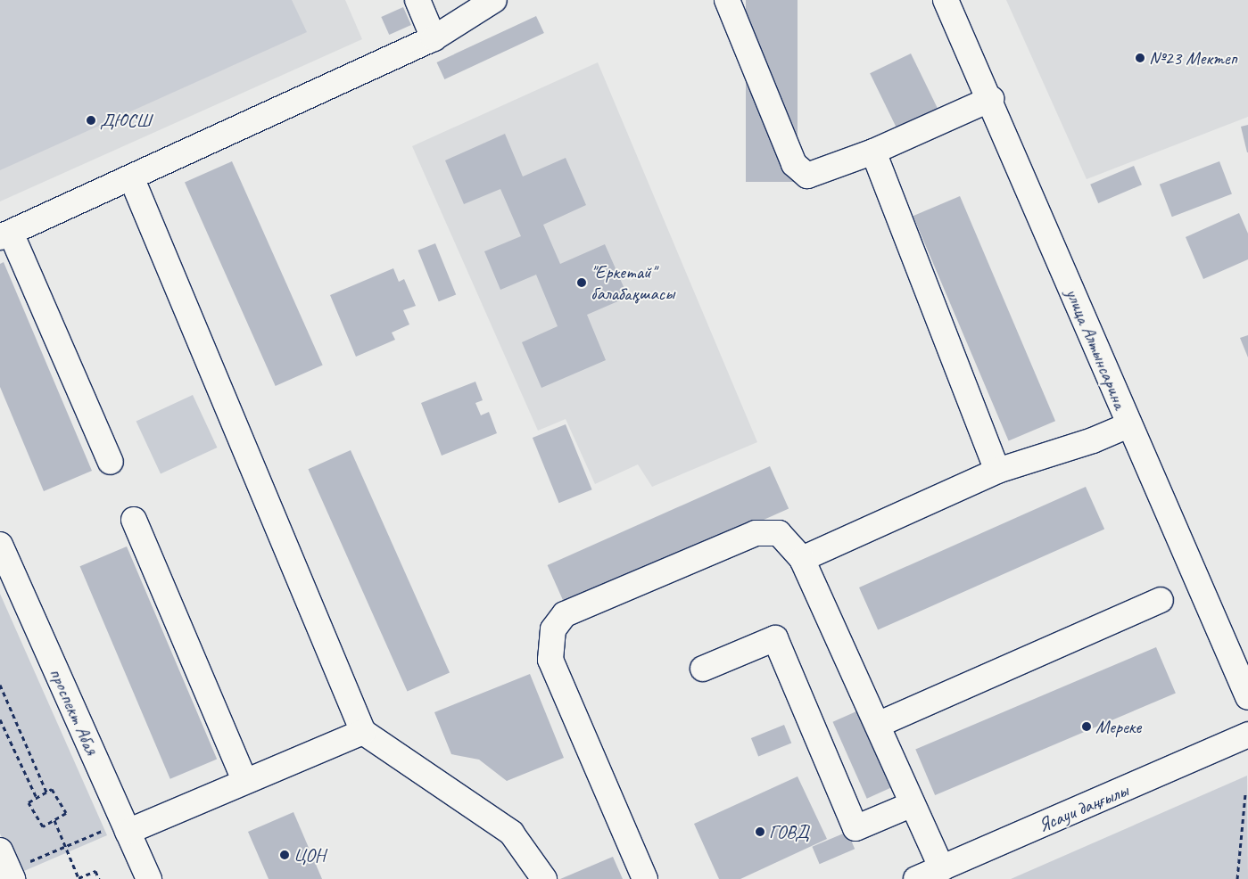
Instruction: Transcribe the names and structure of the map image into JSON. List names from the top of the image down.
{
  "streets": {
    "street": ["улица Алтынсарина", "проспект Абая", "Ясауи даңғылы"]
  },
  "places": [
    "№23 Мектеп",
    "ДЮСШ",
    "\"Еркетай\" балабақшасы",
    "Мереке",
    "ГОВД",
    "ЦОН"
  ]
}
